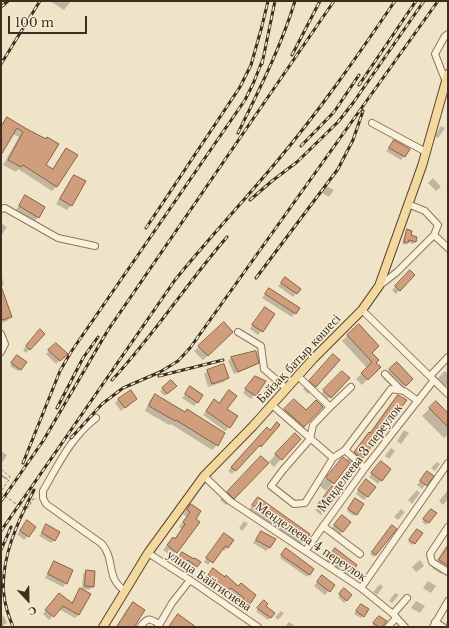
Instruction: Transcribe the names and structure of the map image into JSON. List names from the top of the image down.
{
  "streets": {
    "main road": ["Байзақ батыр көшесі"],
    "street": ["Менделеева 3 переулок", "Менделеева 4 переулок", "улица Байгисиева"]
  },
  "crossings": [
    ["Байзақ батыр көшесі", "Менделеева 4 переулок"],
    ["Байзақ батыр көшесі", "улица Байгисиева"],
    ["Менделеева 3 переулок", "Менделеева 4 переулок"]
  ],
  "scale_bar": "100 m",
  "north": "bottom"
}
